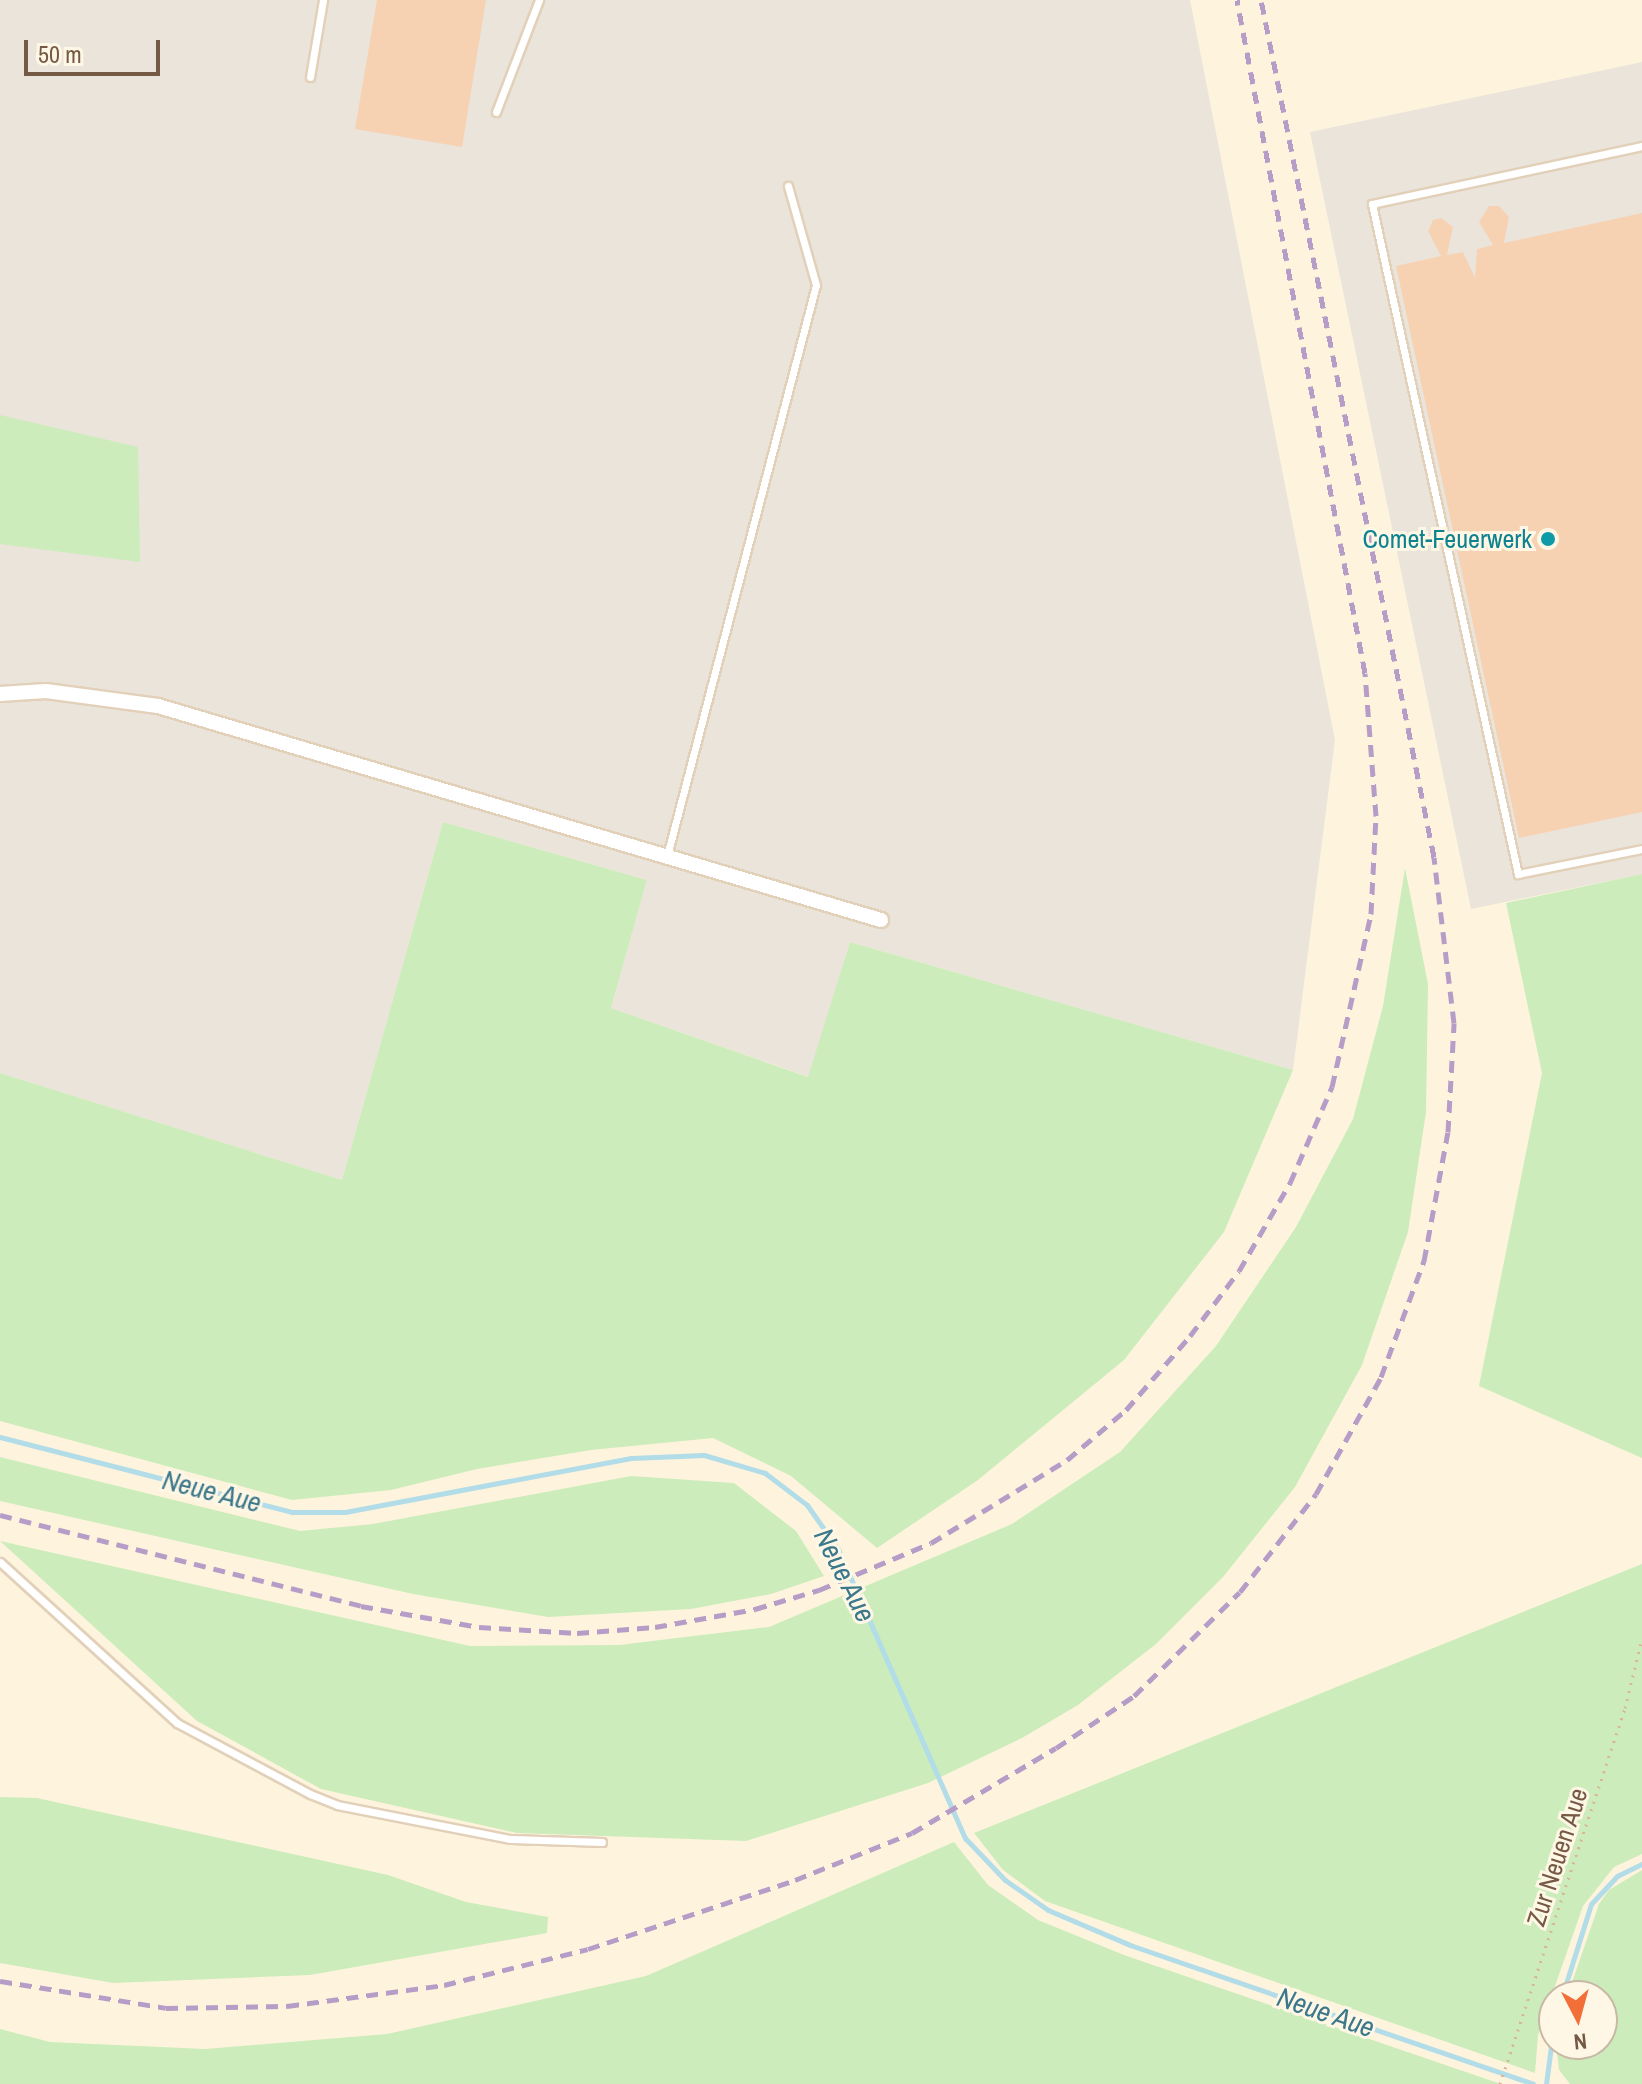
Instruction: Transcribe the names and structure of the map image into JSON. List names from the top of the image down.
{
  "streets": {
    "path": ["Zur Neuen Aue"]
  },
  "water": ["Neue Aue"],
  "places": ["Comet-Feuerwerk"],
  "scale_bar": "50 m",
  "north": "bottom"
}
